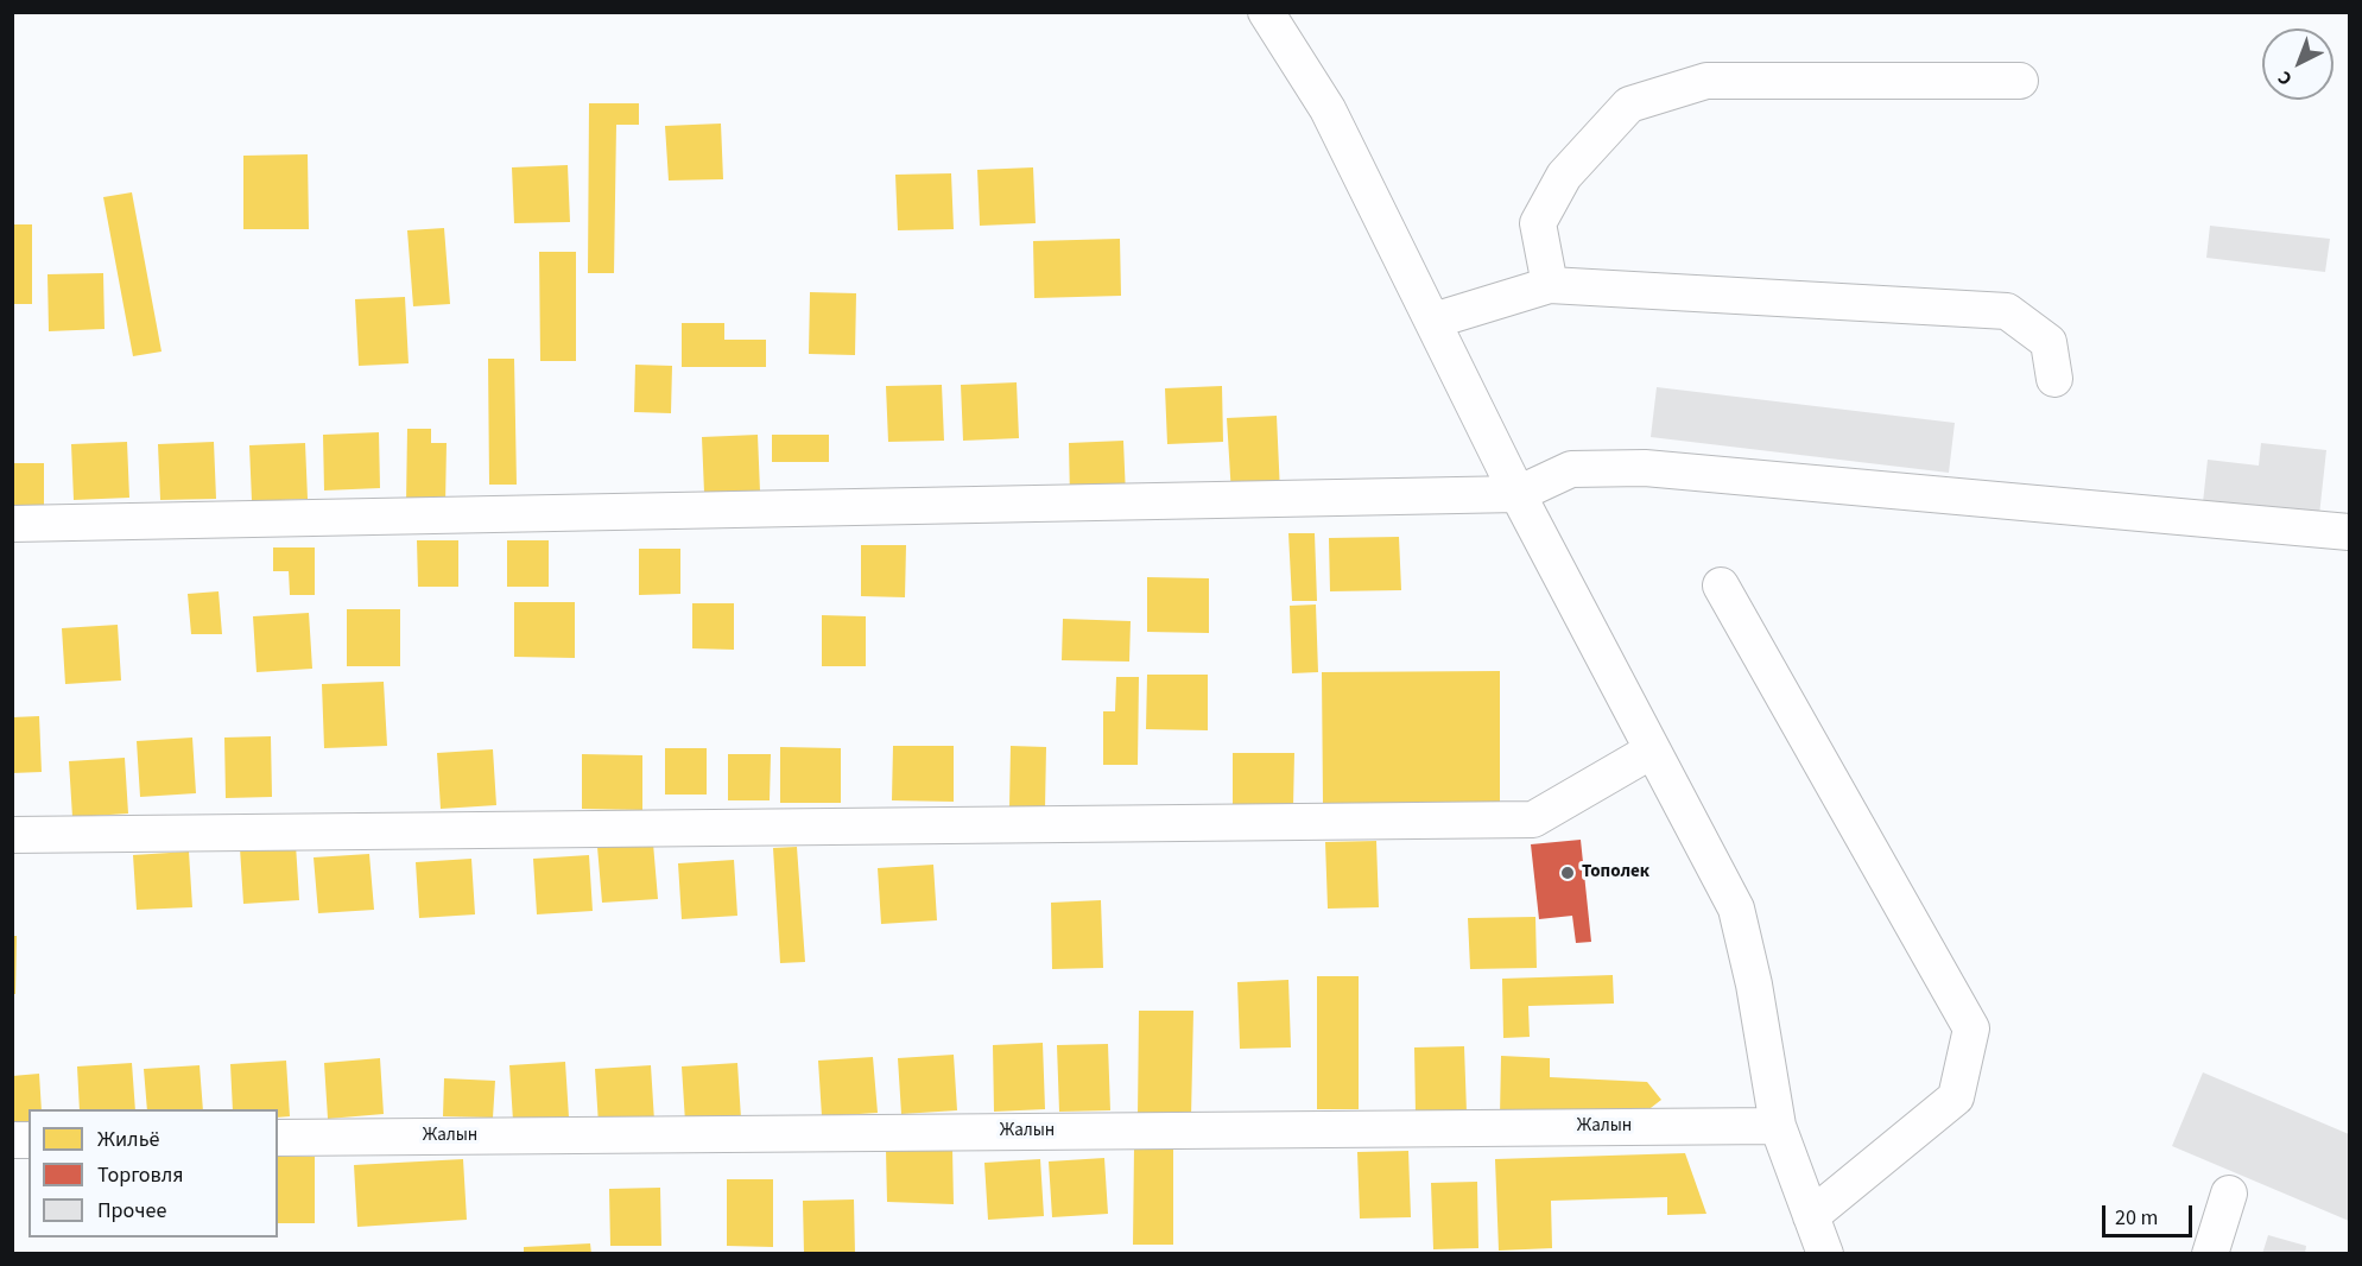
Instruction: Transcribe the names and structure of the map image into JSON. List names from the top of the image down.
{
  "streets": {
    "street": ["Жалын"]
  },
  "places": ["Тополек"],
  "legend": ["Жильё", "Торговля", "Прочее"],
  "scale_bar": "20 m",
  "north": "bottom left"
}
